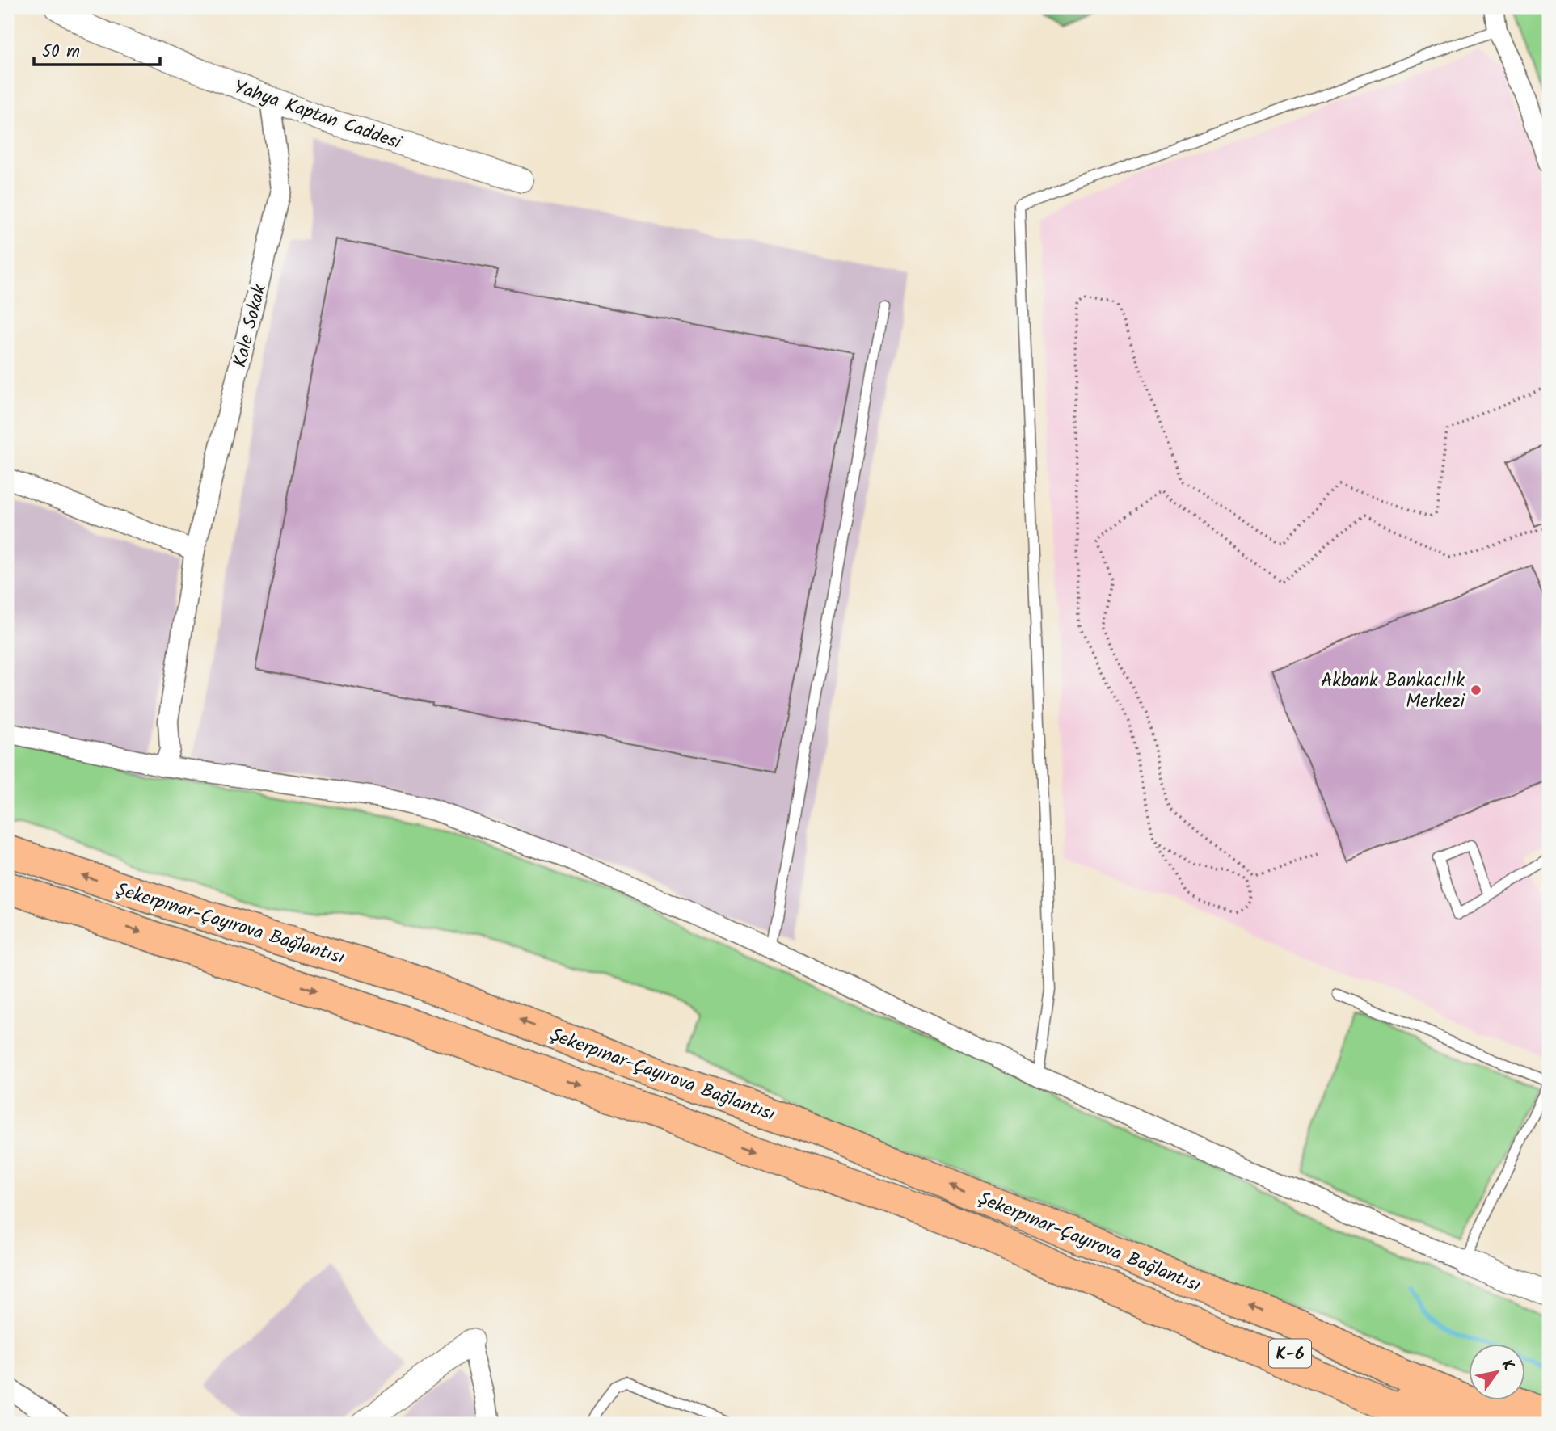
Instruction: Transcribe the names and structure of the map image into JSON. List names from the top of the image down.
{
  "streets": {
    "highway": ["Şekerpınar-Çayırova Bağlantısı", "K-6"],
    "street": ["Yahya Kaptan Caddesi", "Kale Sokak"]
  },
  "crossings": [
    ["Yahya Kaptan Caddesi", "Kale Sokak"],
    ["Şekerpınar-Çayırova Bağlantısı", "K-6"]
  ],
  "places": ["Akbank Bankacılık Merkezi"],
  "scale_bar": "50 m",
  "north": "top right"
}
